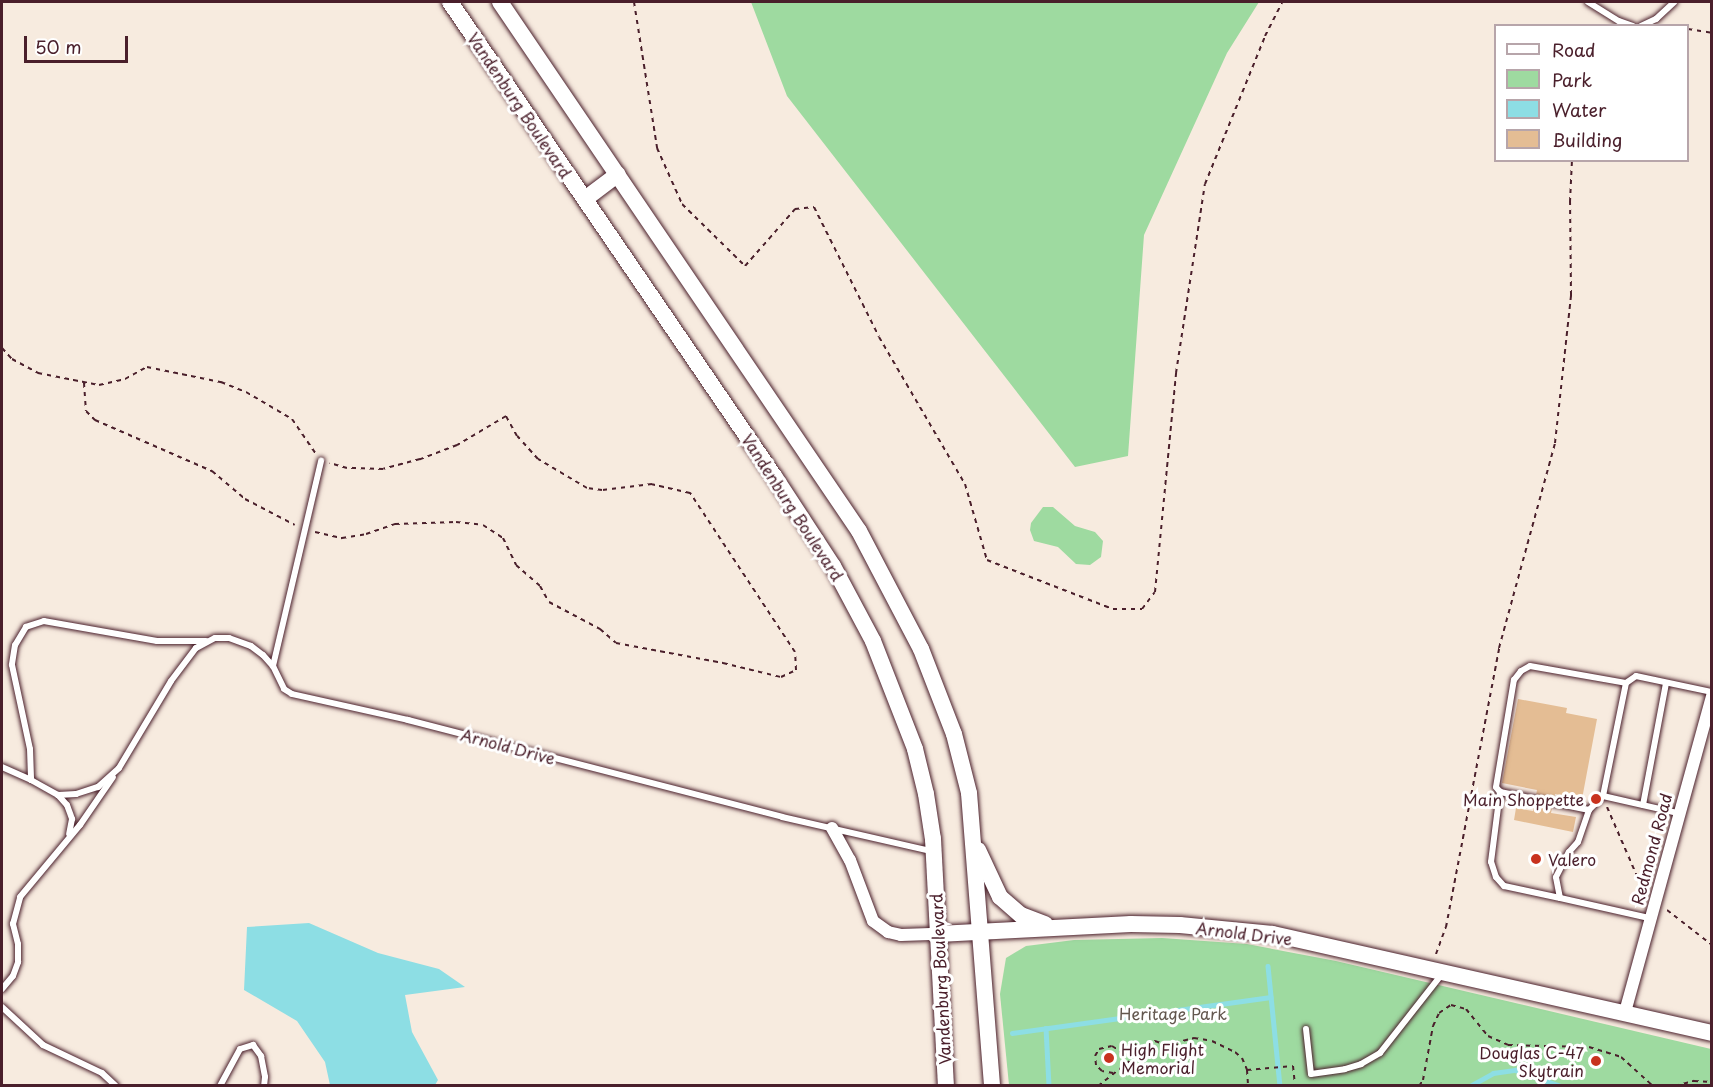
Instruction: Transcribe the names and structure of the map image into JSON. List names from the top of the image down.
{
  "streets": {
    "main road": ["Vandenburg Boulevard", "Arnold Drive"],
    "street": ["Redmond Road"]
  },
  "crossings": [
    ["Vandenburg Boulevard", "Arnold Drive"],
    ["Arnold Drive", "Redmond Road"]
  ],
  "parks": ["Heritage Park"],
  "places": [
    "Main Shoppette",
    "Valero",
    "High Flight Memorial",
    "Douglas C-47 Skytrain"
  ],
  "legend": [
    "Road",
    "Park",
    "Water",
    "Building"
  ],
  "scale_bar": "50 m"
}
